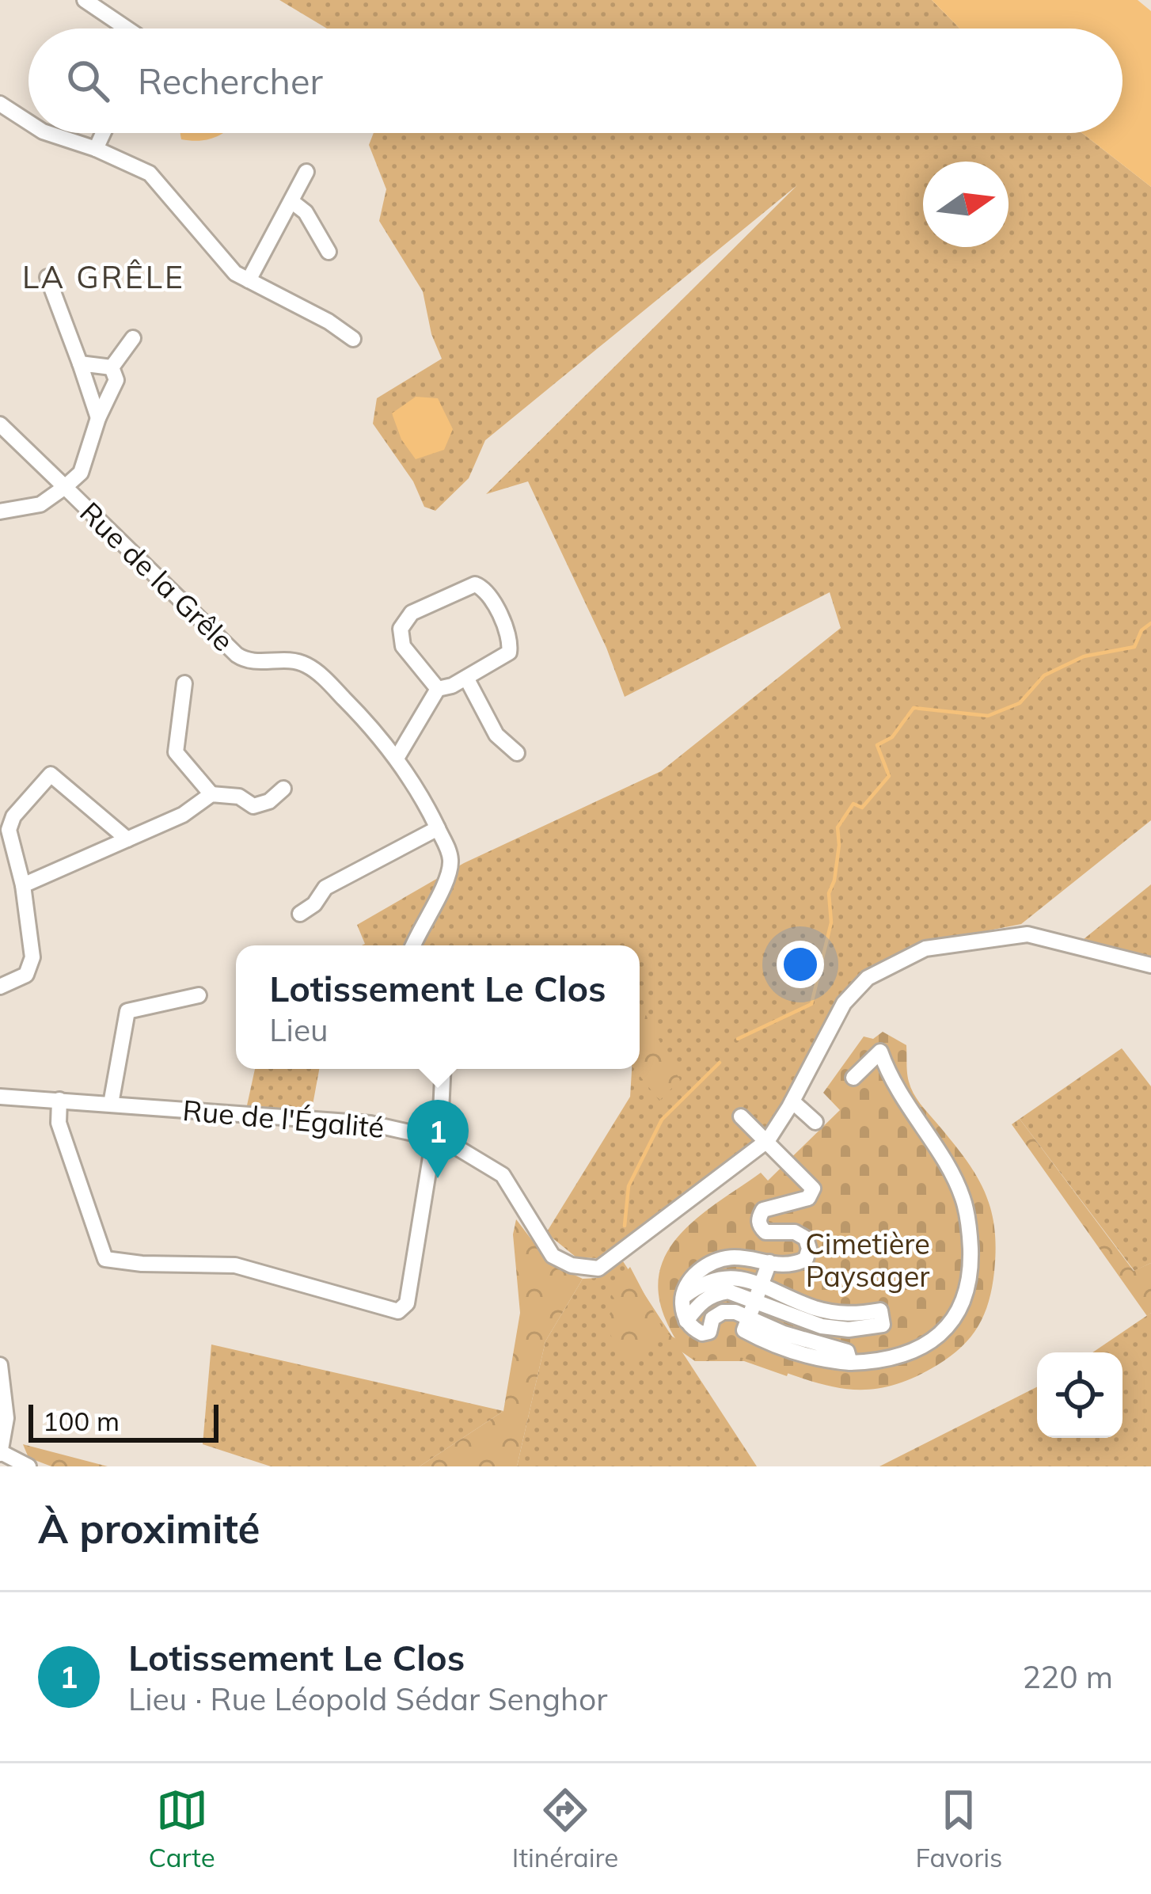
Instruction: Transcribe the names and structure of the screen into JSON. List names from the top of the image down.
{
  "streets": {
    "street": ["Rue de la Grêle", "Rue de l'Égalité"]
  },
  "districts": ["LA GRÊLE"],
  "parks": ["Cimetière Paysager"],
  "scale_bar": "100 m",
  "north": "right",
  "page": {
    "search": "Rechercher",
    "popup": ["Lotissement Le Clos", "Lieu"],
    "pins": "1",
    "scale": "100 m",
    "heading": "À proximité",
    "list": [
      {
        "mark": "1",
        "name": "Lotissement Le Clos",
        "note": "Lieu · Rue Léopold Sédar Senghor",
        "value": "220 m"
      }
    ],
    "nav": ["Carte", "Itinéraire", "Favoris"]
  }
}
